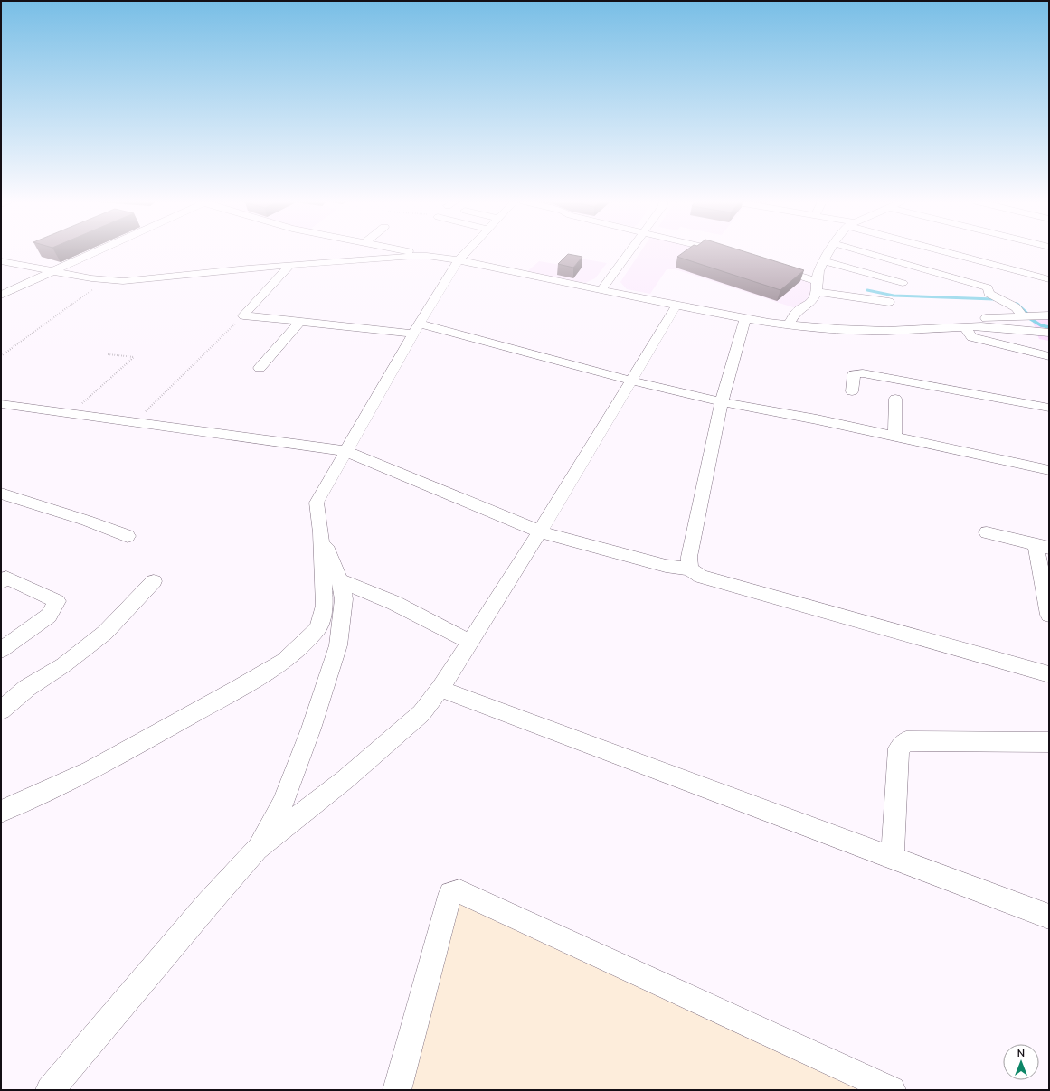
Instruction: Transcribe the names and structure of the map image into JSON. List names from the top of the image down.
{
  "north": "top"
}
